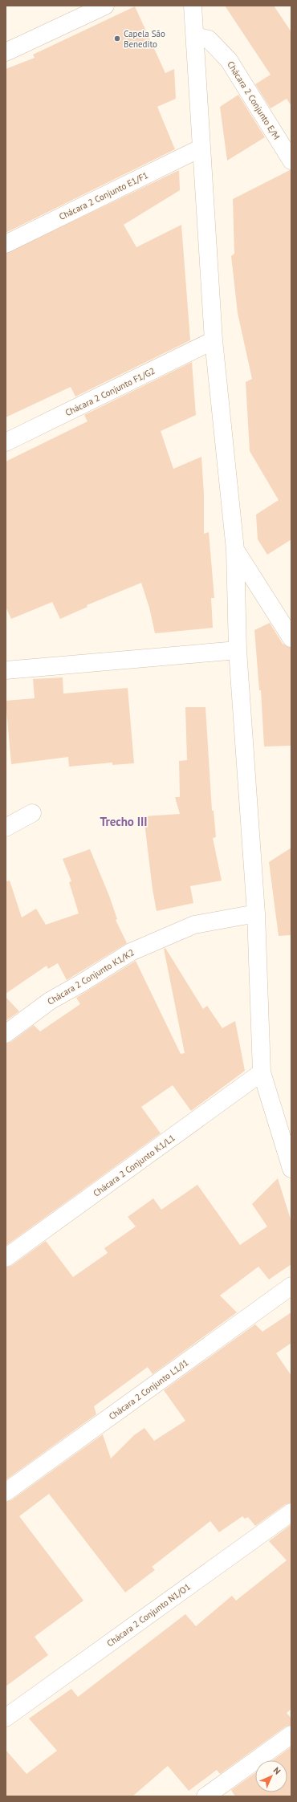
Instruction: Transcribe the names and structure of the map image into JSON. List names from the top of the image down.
{
  "streets": {
    "street": [
      "Chácara 2 Conjunto E/M",
      "Chácara 2 Conjunto E1/F1",
      "Chácara 2 Conjunto F1/G2",
      "Chácara 2 Conjunto K1/K2",
      "Chácara 2 Conjunto K1/L1",
      "Chácara 2 Conjunto L1/J1",
      "Chácara 2 Conjunto N1/O1"
    ]
  },
  "districts": ["Trecho III"],
  "places": ["Capela São Benedito"],
  "north": "top right"
}
